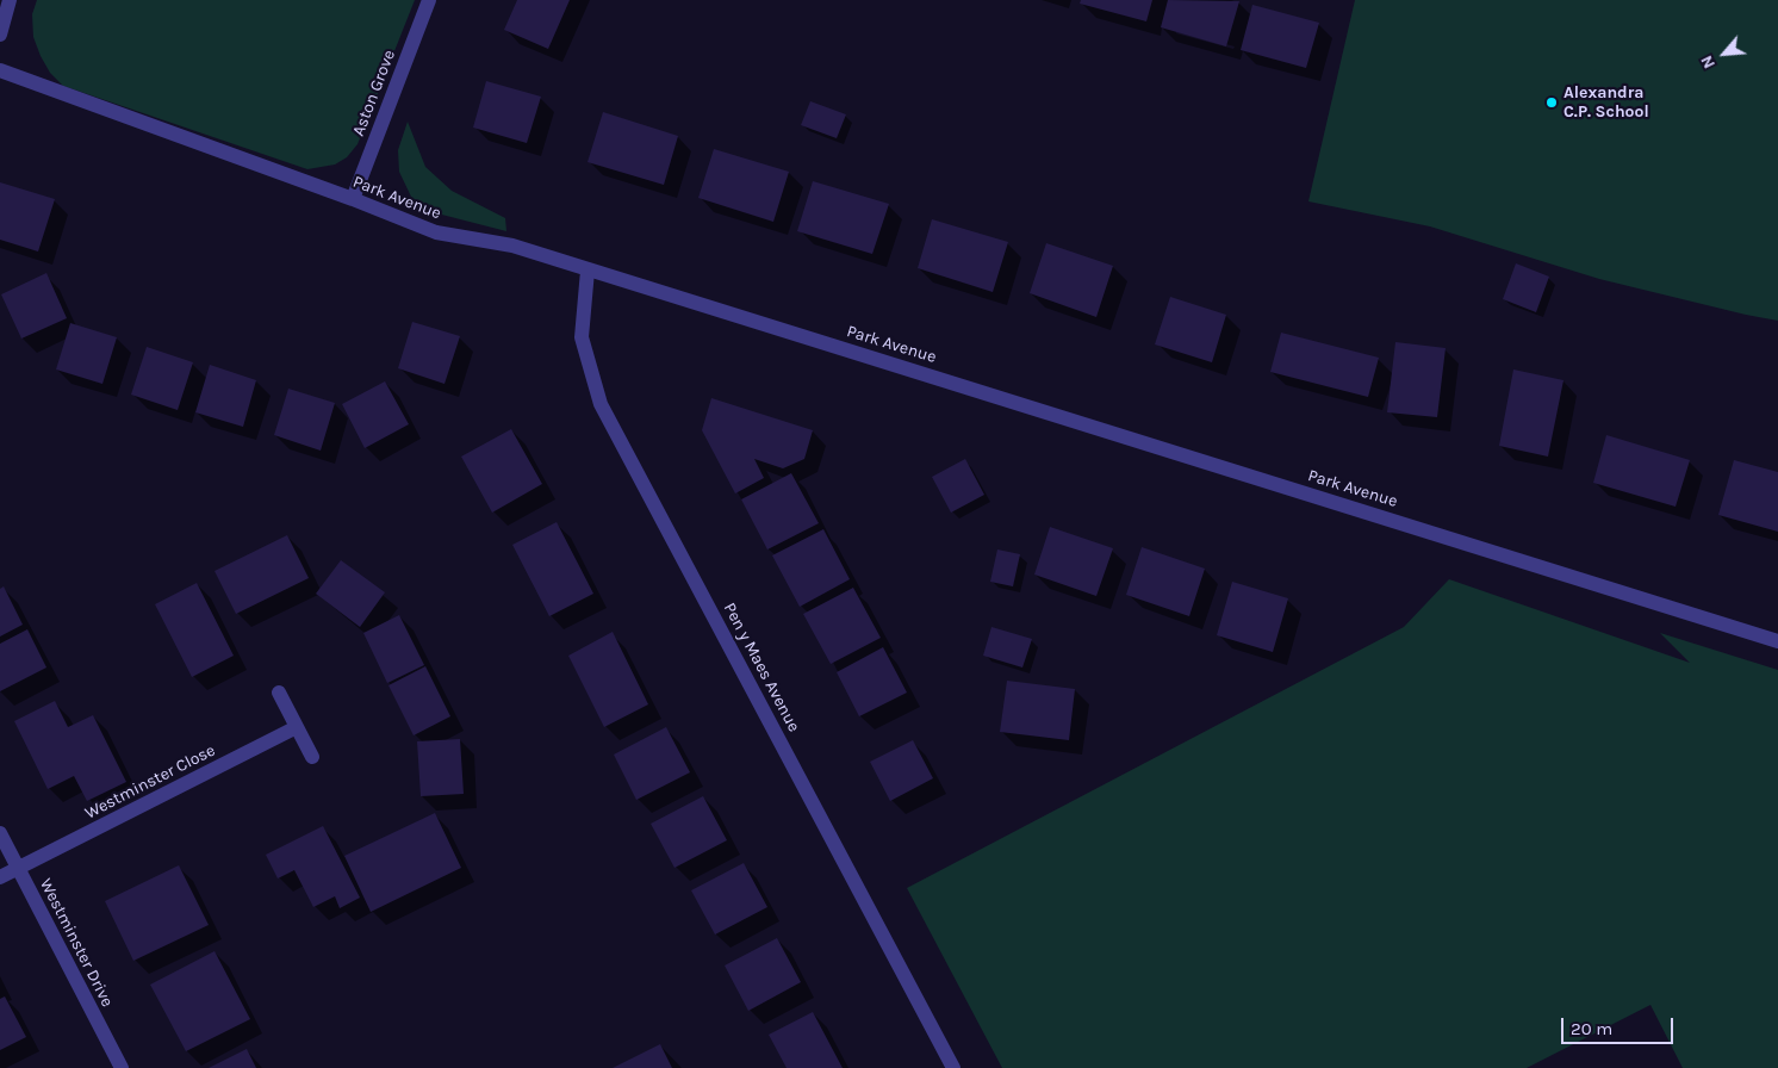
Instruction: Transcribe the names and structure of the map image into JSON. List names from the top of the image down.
{
  "streets": {
    "street": [
      "Aston Grove",
      "Park Avenue",
      "Pen y Maes Avenue",
      "Westminster Close",
      "Westminster Drive"
    ]
  },
  "crossings": [
    ["Aston Grove", "Park Avenue"],
    ["Park Avenue", "Pen y Maes Avenue"],
    ["Westminster Close", "Westminster Drive"]
  ],
  "places": ["Alexandra C.P. School"],
  "scale_bar": "20 m",
  "north": "bottom left"
}
